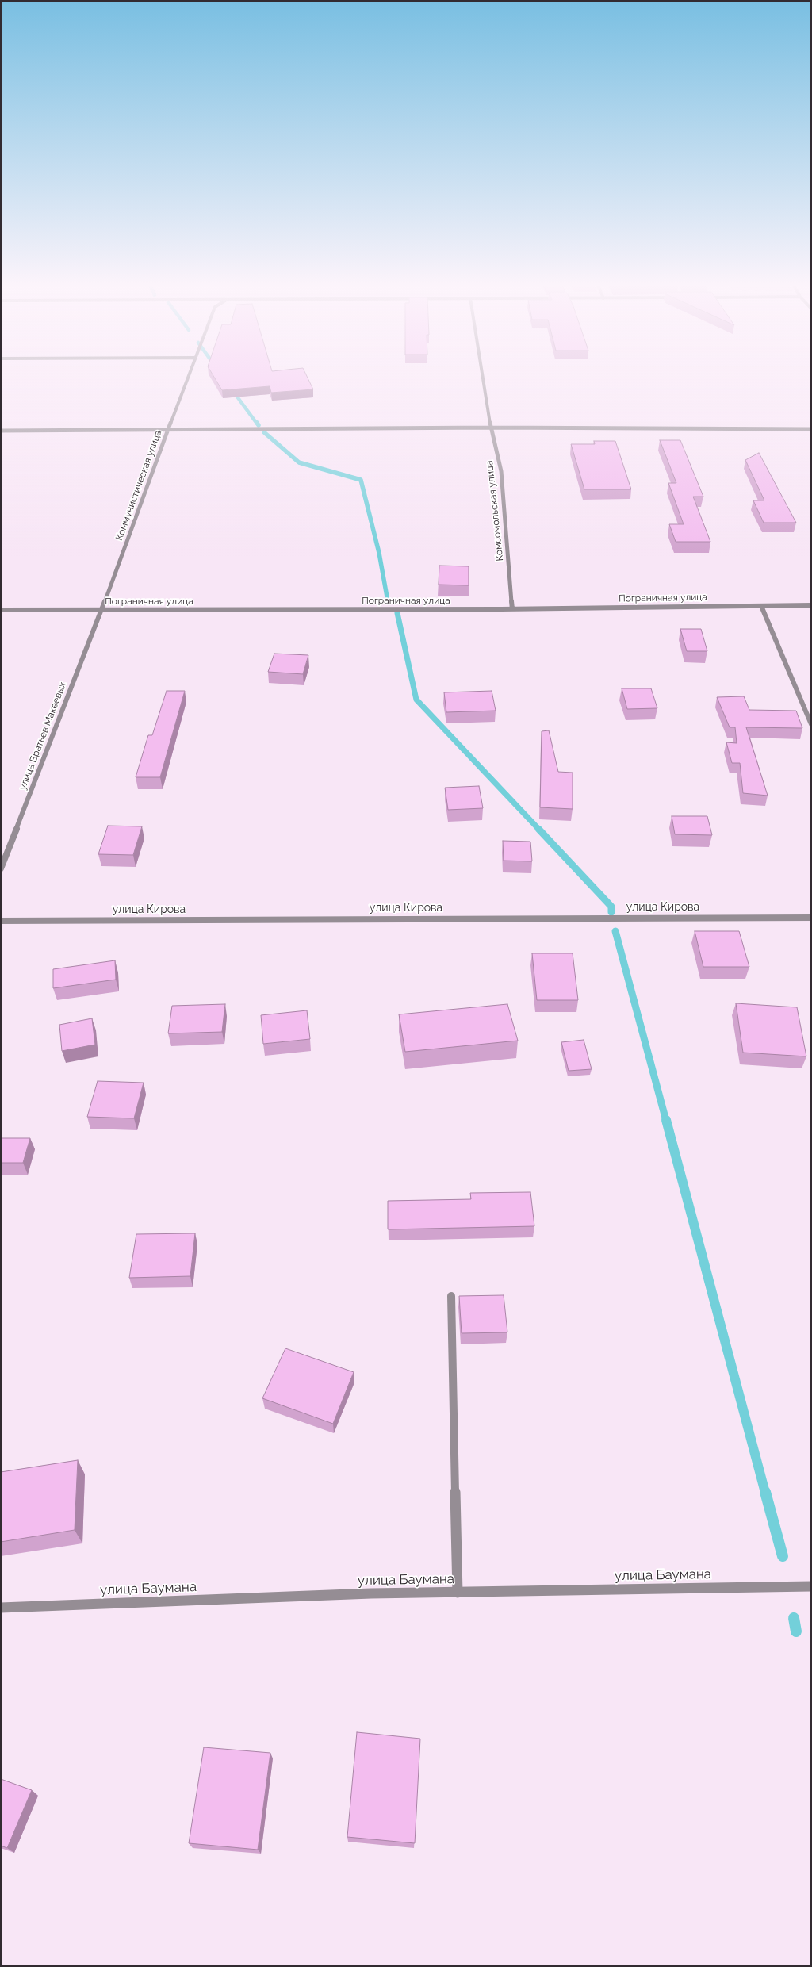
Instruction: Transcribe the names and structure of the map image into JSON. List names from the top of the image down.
{
  "streets": {
    "street": [
      "Коммунистическая улица",
      "Комсомольская улица",
      "Пограничная улица",
      "улица Братьев Макеевых",
      "улица Кирова",
      "улица Баумана"
    ]
  },
  "crossings": [
    ["Коммунистическая улица", "Пограничная улица"],
    ["Коммунистическая улица", "улица Братьев Макеевых"],
    ["Комсомольская улица", "Пограничная улица"],
    ["Пограничная улица", "улица Братьев Макеевых"]
  ]
}
